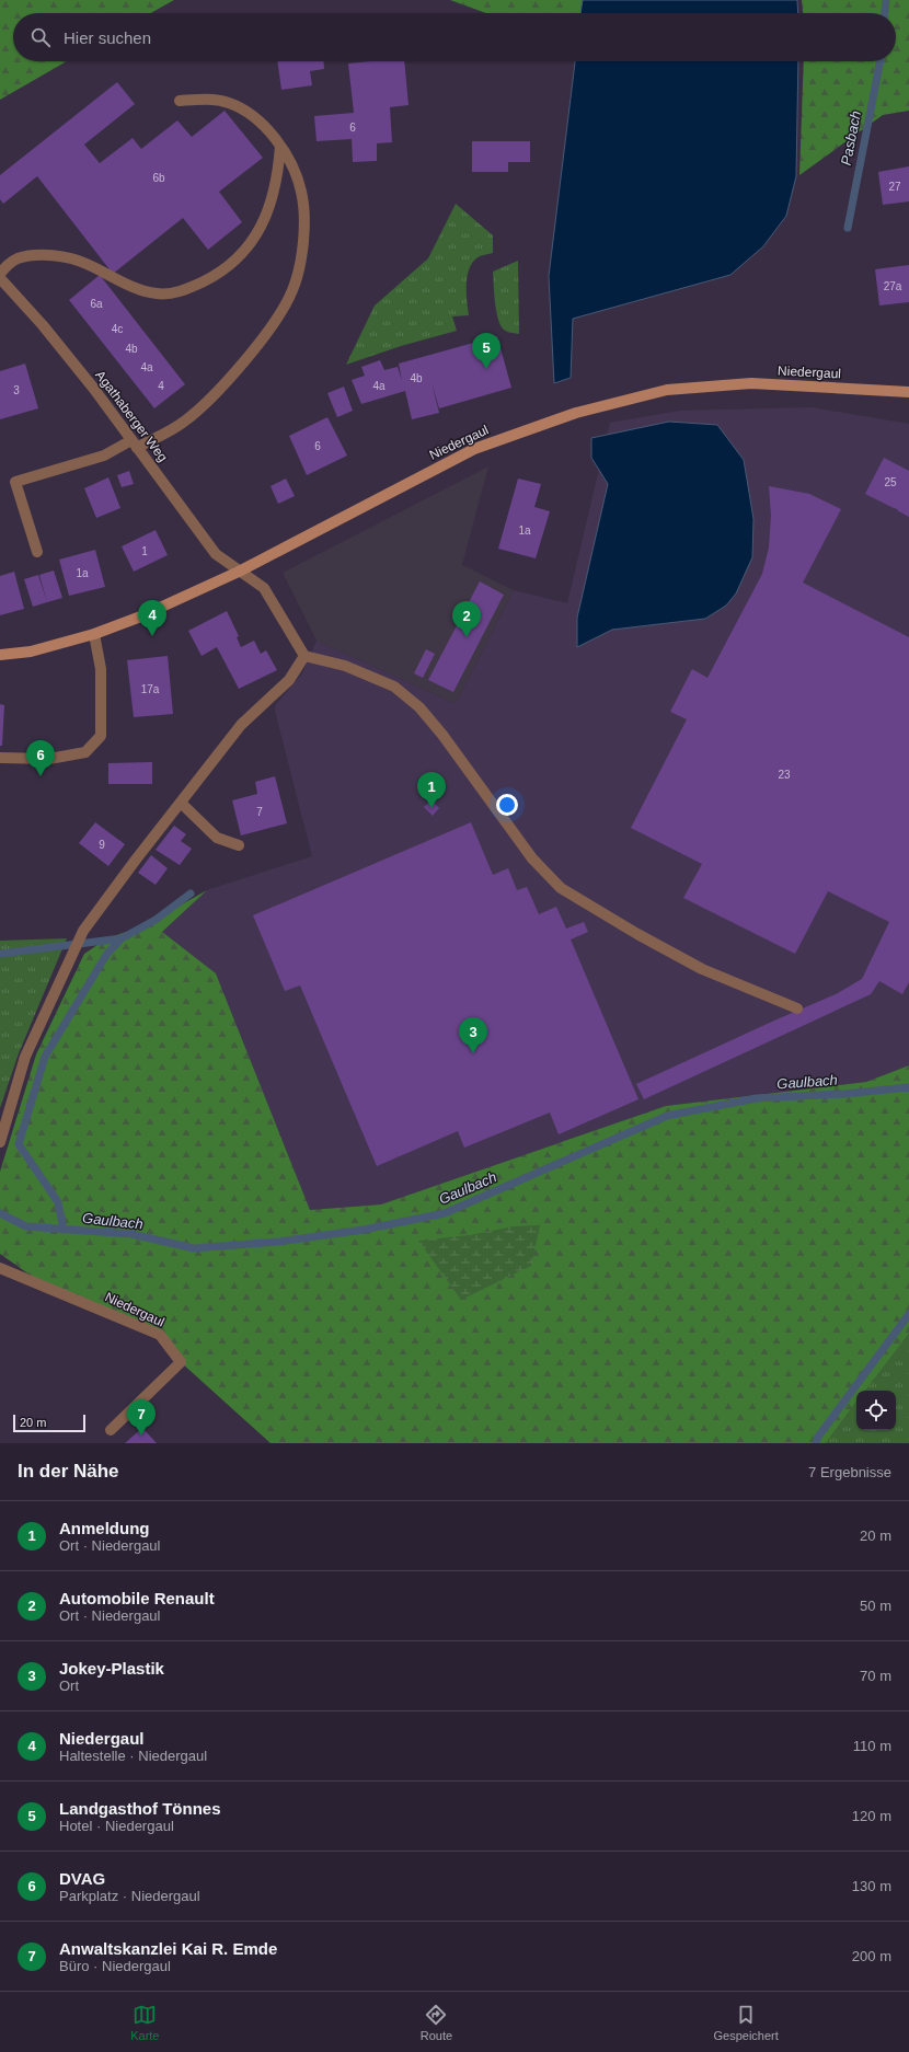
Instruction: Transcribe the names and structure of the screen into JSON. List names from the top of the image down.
{
  "streets": {
    "main road": ["Niedergaul"],
    "street": ["Agathaberger Weg"]
  },
  "crossings": [
    ["Niedergaul", "Agathaberger Weg"]
  ],
  "water": ["Pasbach", "Gaulbach"],
  "house_numbers": [
    "6",
    "6b",
    "27",
    "27a",
    "6a",
    "4c",
    "4b",
    "4a",
    "4b",
    "4",
    "4a",
    "3",
    "6",
    "25",
    "1a",
    "1",
    "1a",
    "17a",
    "23",
    "7",
    "9"
  ],
  "scale_bar": "20 m",
  "page": {
    "search": "Hier suchen",
    "pins": [
      "5",
      "4",
      "2",
      "6",
      "1",
      "3",
      "7"
    ],
    "scale": "20 m",
    "heading": ["In der Nähe", "7 Ergebnisse"],
    "list": [
      {
        "mark": "1",
        "name": "Anmeldung",
        "note": "Ort · Niedergaul",
        "value": "20 m"
      },
      {
        "mark": "2",
        "name": "Automobile Renault",
        "note": "Ort · Niedergaul",
        "value": "50 m"
      },
      {
        "mark": "3",
        "name": "Jokey-Plastik",
        "note": "Ort",
        "value": "70 m"
      },
      {
        "mark": "4",
        "name": "Niedergaul",
        "note": "Haltestelle · Niedergaul",
        "value": "110 m"
      },
      {
        "mark": "5",
        "name": "Landgasthof Tönnes",
        "note": "Hotel · Niedergaul",
        "value": "120 m"
      },
      {
        "mark": "6",
        "name": "DVAG",
        "note": "Parkplatz · Niedergaul",
        "value": "130 m"
      },
      {
        "mark": "7",
        "name": "Anwaltskanzlei Kai R. Emde",
        "note": "Büro · Niedergaul",
        "value": "200 m"
      }
    ],
    "nav": ["Karte", "Route", "Gespeichert"]
  }
}
